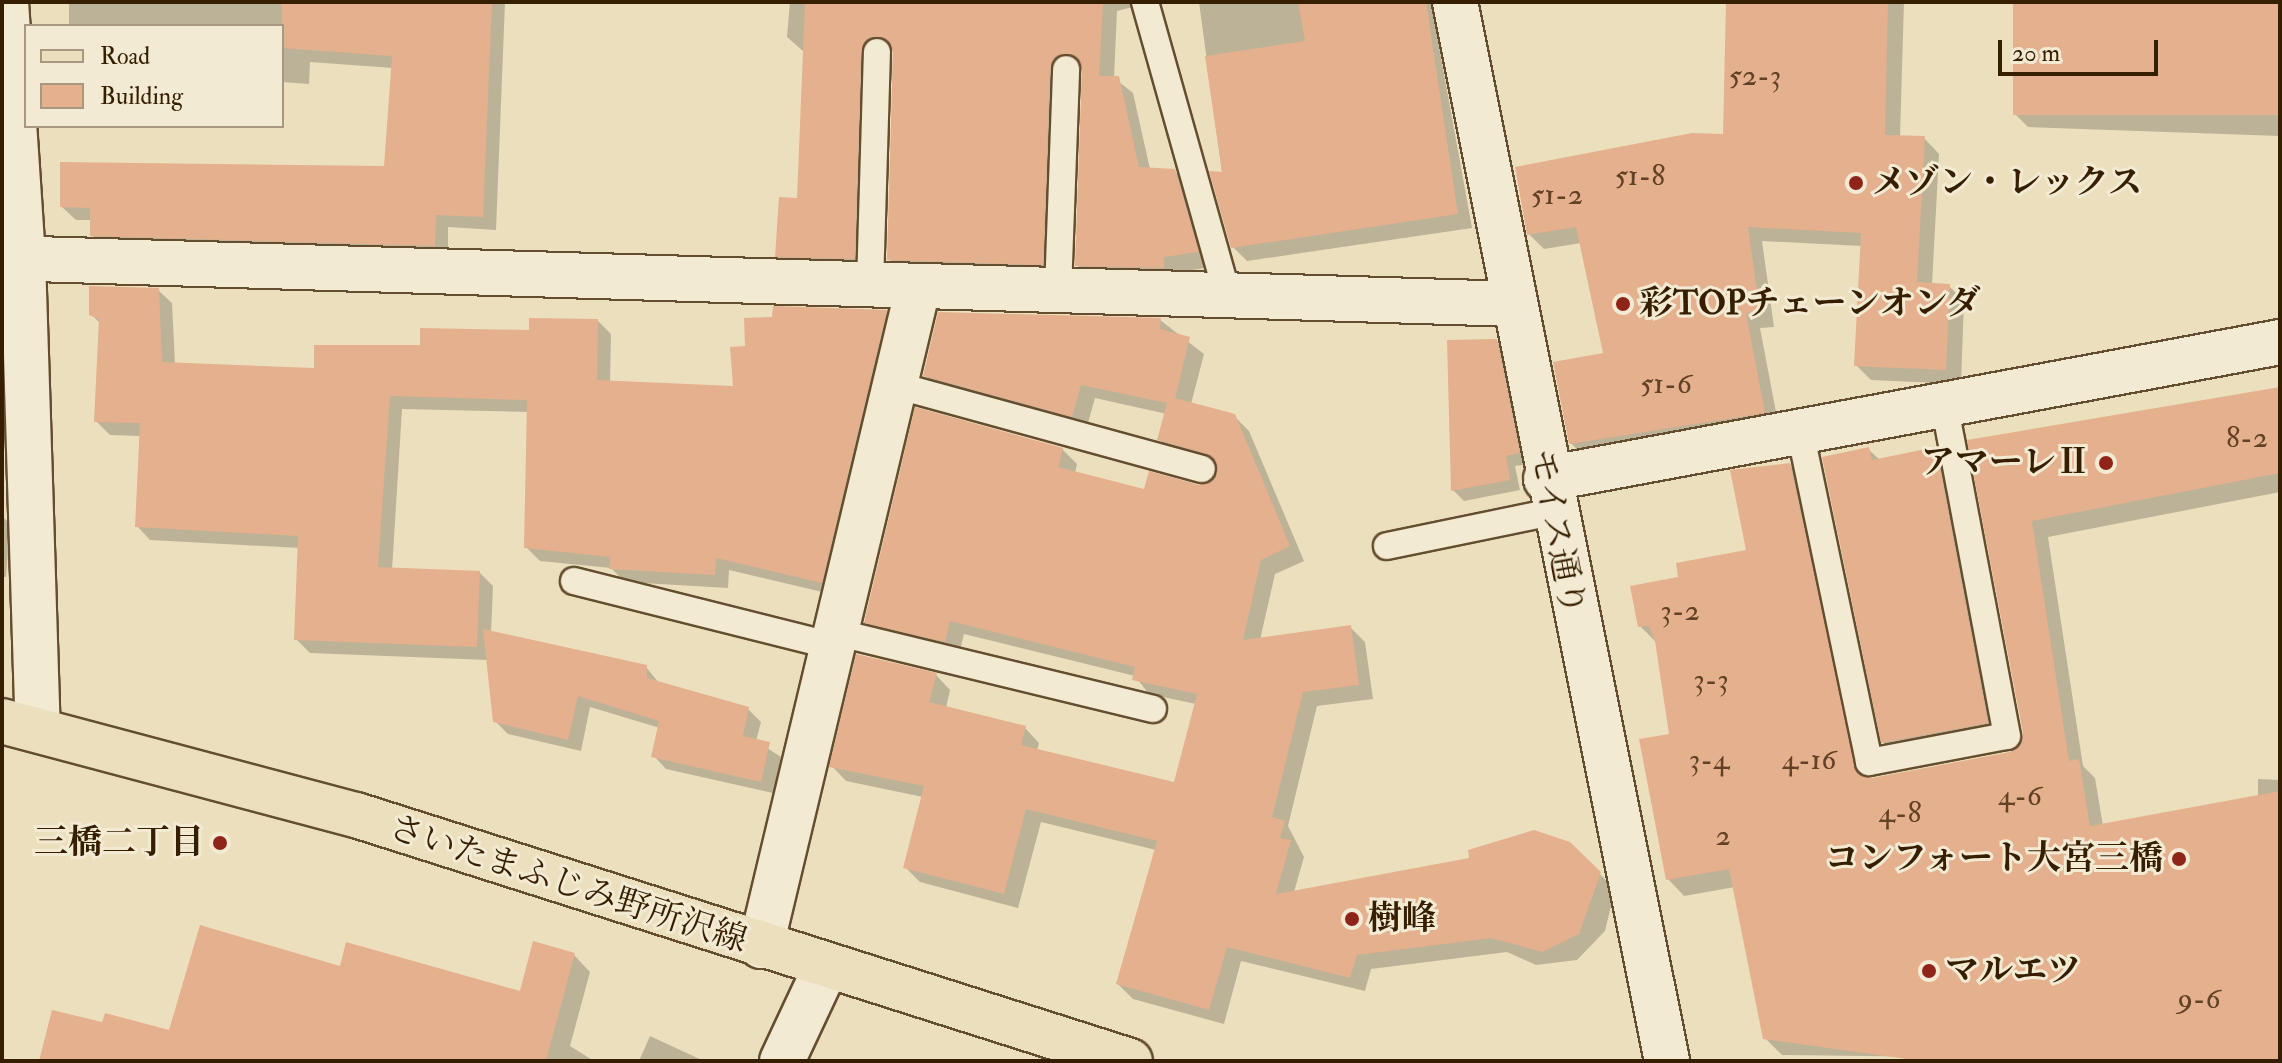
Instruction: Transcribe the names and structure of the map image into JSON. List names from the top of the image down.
{
  "streets": {
    "main road": ["さいたまふじみ野所沢線"],
    "street": ["モイス通り"]
  },
  "places": [
    "メゾン・レックス",
    "彩TOPチェーンオンダ",
    "アマーレⅡ",
    "三橋二丁目",
    "コンフォート大宮三橋",
    "樹峰",
    "マルエツ"
  ],
  "house_numbers": [
    "52-3",
    "51-8",
    "51-2",
    "51-6",
    "8-2",
    "3-2",
    "3-3",
    "3-4",
    "4-16",
    "4-6",
    "4-8",
    "2",
    "9-6"
  ],
  "legend": ["Road", "Building"],
  "scale_bar": "20 m"
}
